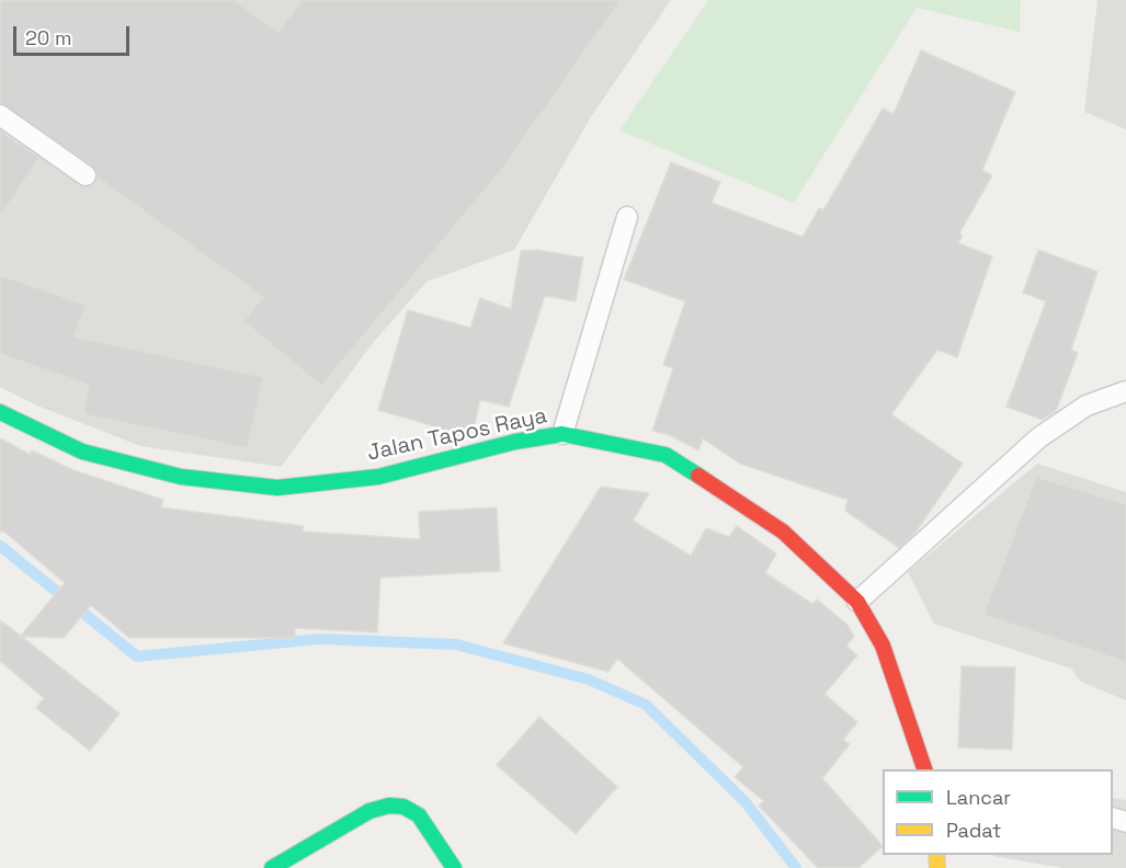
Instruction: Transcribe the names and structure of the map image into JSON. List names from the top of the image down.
{
  "streets": {
    "main road": ["Jalan Tapos Raya"]
  },
  "legend": ["Lancar", "Padat"],
  "scale_bar": "20 m"
}
